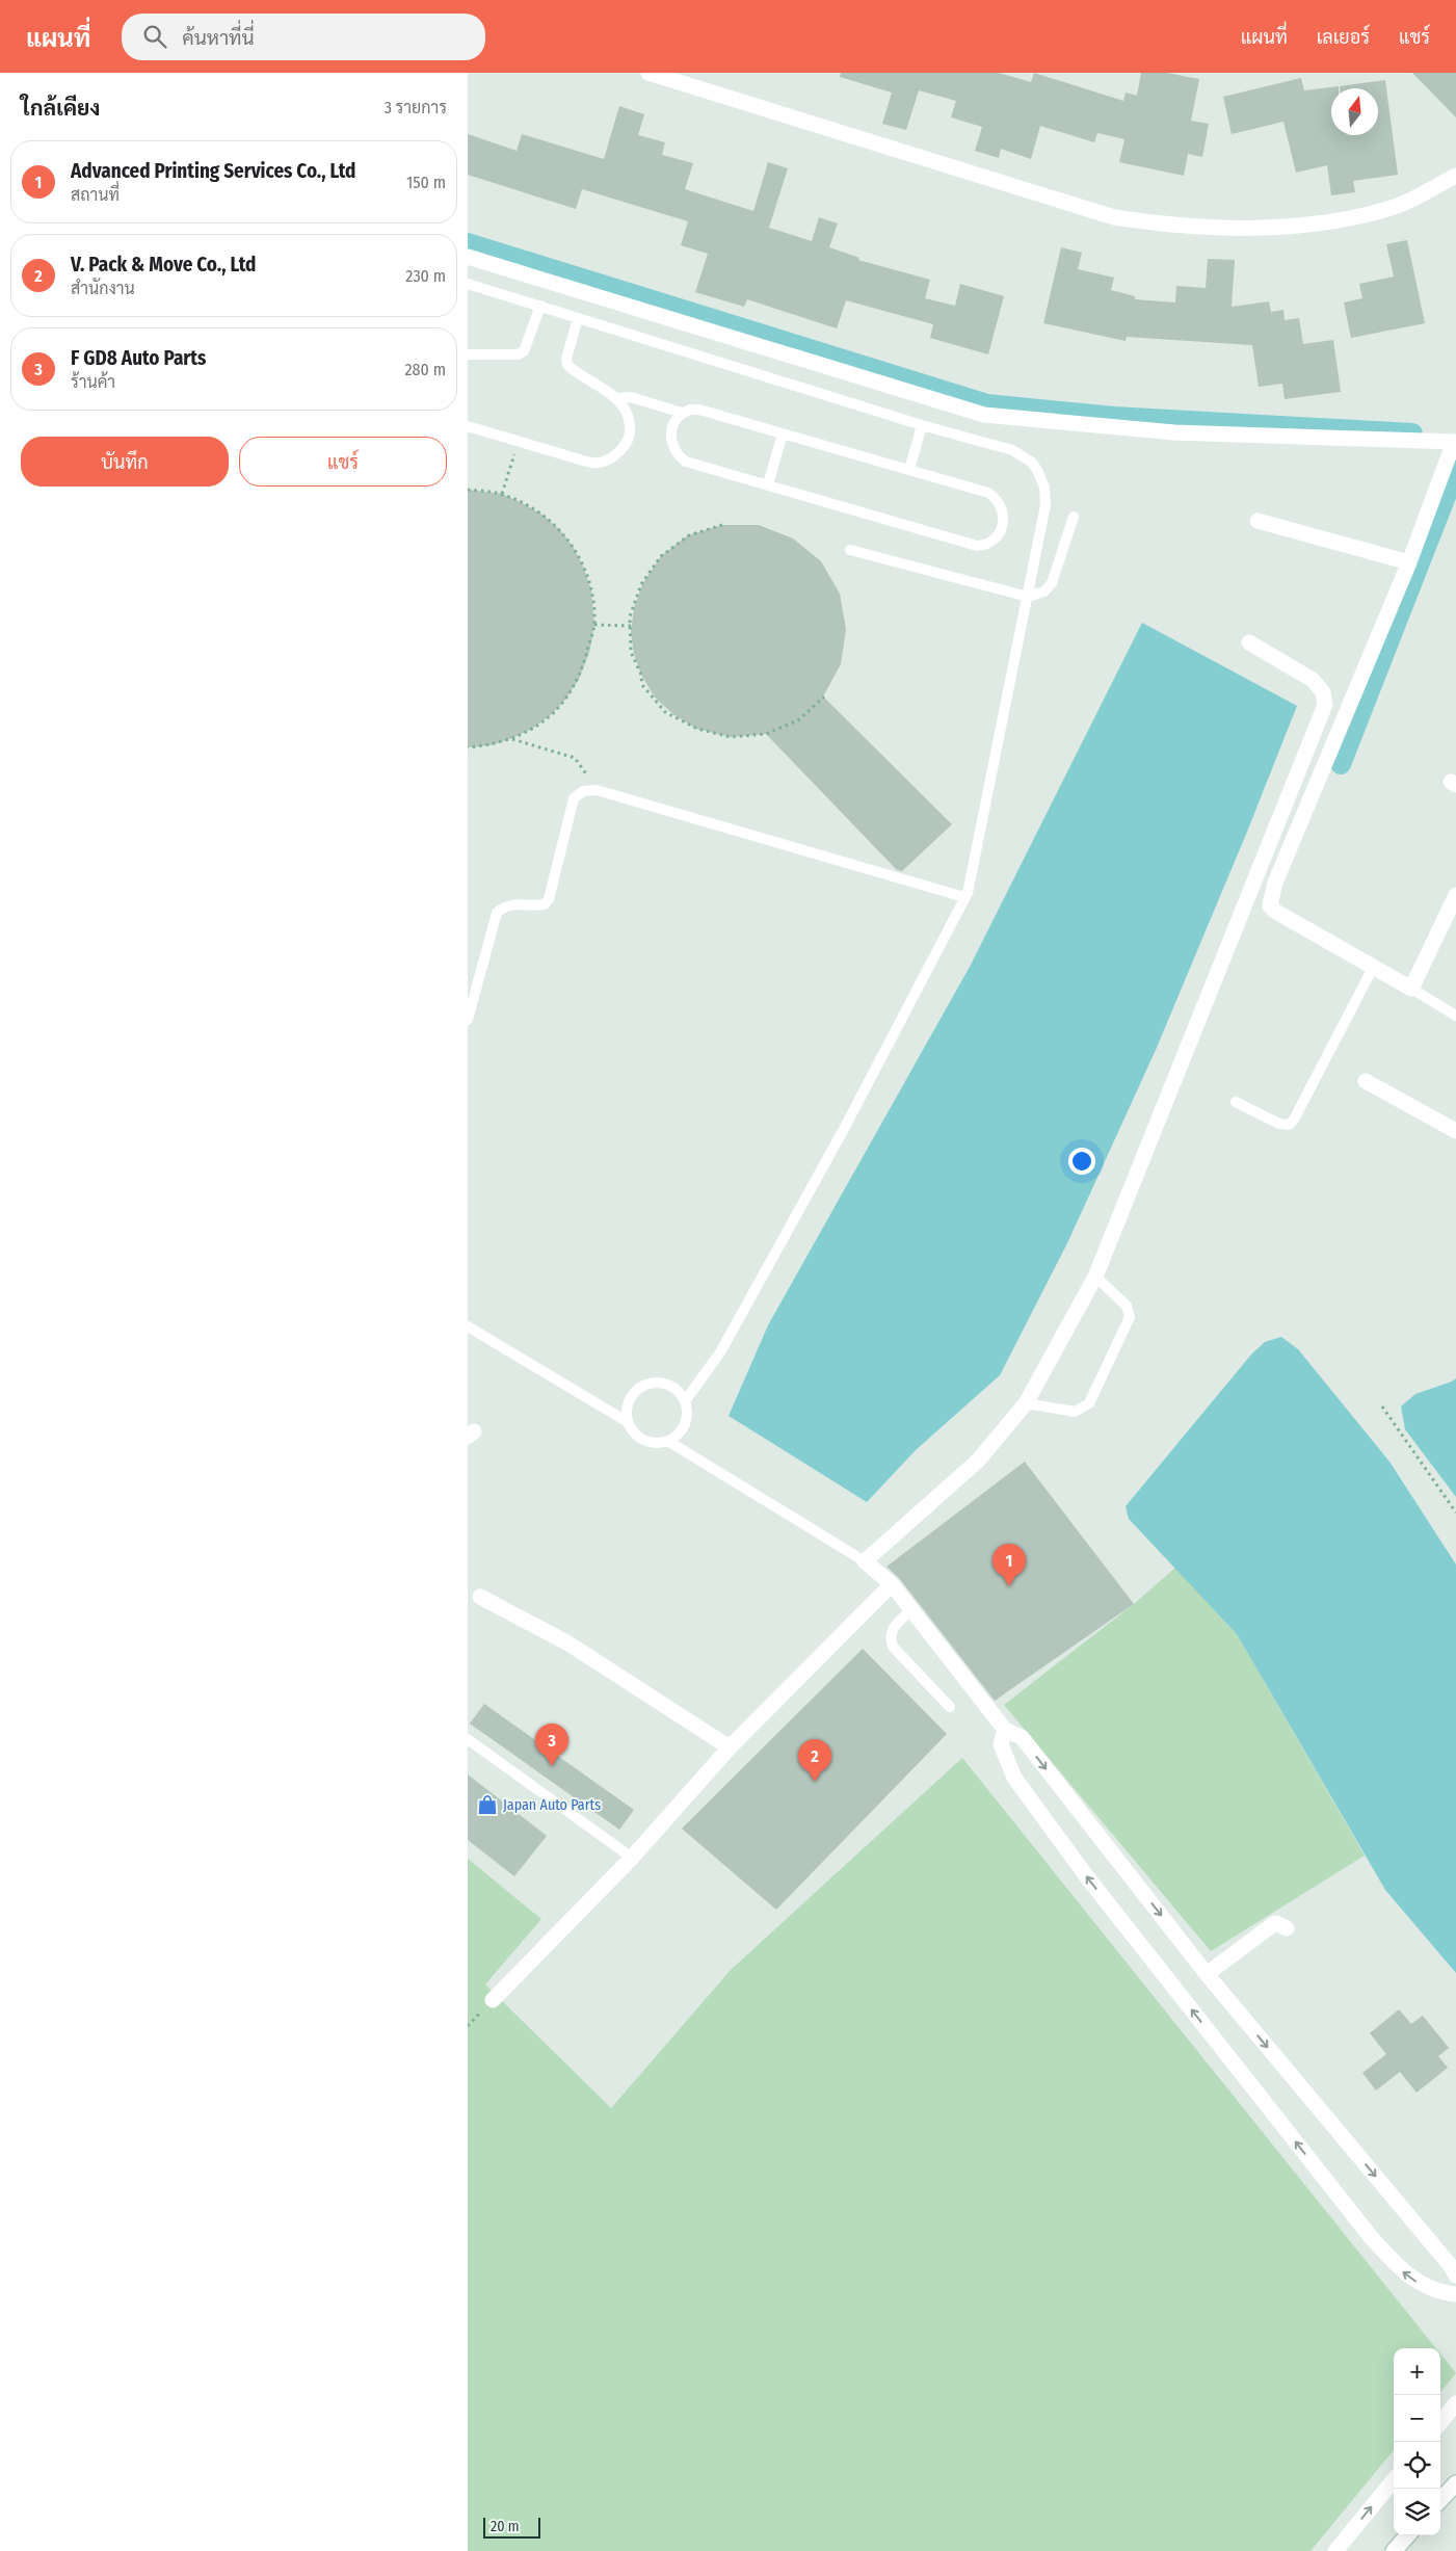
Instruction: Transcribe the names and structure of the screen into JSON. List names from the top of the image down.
{
  "places": {
    "shop": ["Japan Auto Parts"]
  },
  "scale_bar": "20 m",
  "north": "top",
  "page": {
    "header": "แผนที่",
    "search": "ค้นหาที่นี่",
    "nav": ["แผนที่", "เลเยอร์", "แชร์"],
    "heading": ["ใกล้เคียง", "3 รายการ"],
    "list": [
      {
        "mark": "1",
        "name": "Advanced Printing Services Co., Ltd",
        "note": "สถานที่",
        "value": "150 m"
      },
      {
        "mark": "2",
        "name": "V. Pack & Move Co., Ltd",
        "note": "สำนักงาน",
        "value": "230 m"
      },
      {
        "mark": "3",
        "name": "F GD8 Auto Parts",
        "note": "ร้านค้า",
        "value": "280 m"
      }
    ],
    "buttons": ["บันทึก", "แชร์"],
    "pins": ["1", "3", "2"],
    "map_buttons": ["+", "−"],
    "scale": "20 m"
  }
}
